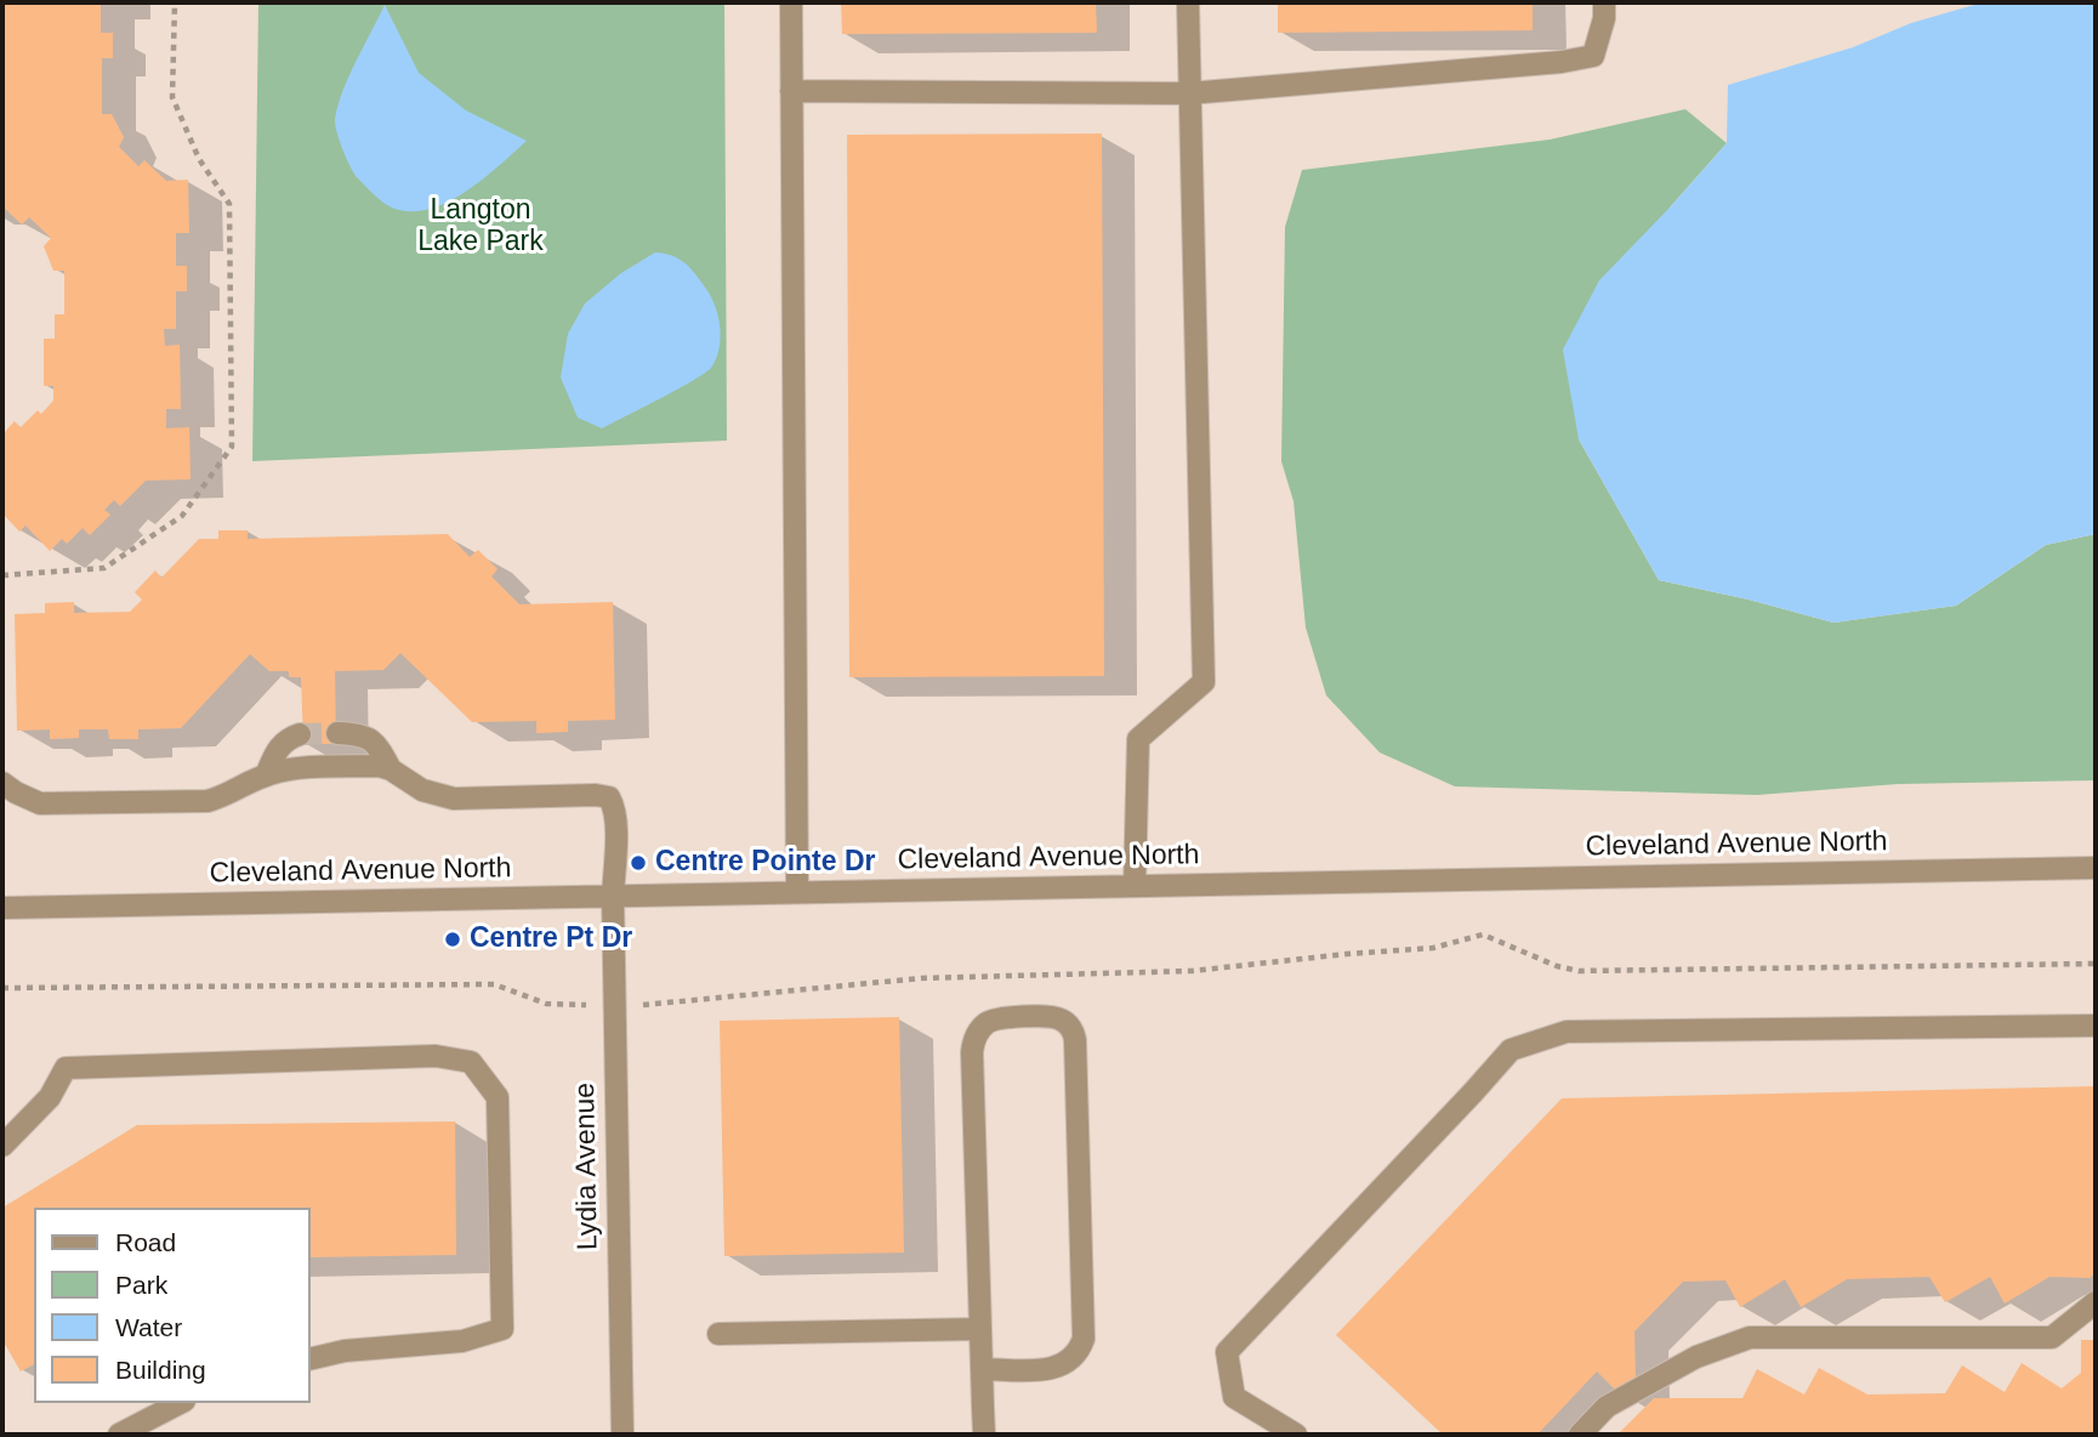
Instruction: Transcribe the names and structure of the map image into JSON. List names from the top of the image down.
{
  "streets": {
    "street": ["Cleveland Avenue North", "Lydia Avenue"]
  },
  "crossings": [
    ["Cleveland Avenue North", "Lydia Avenue"]
  ],
  "parks": ["Langton Lake Park"],
  "places": ["Centre Pointe Dr", "Centre Pt Dr"],
  "legend": [
    "Road",
    "Park",
    "Water",
    "Building"
  ]
}
